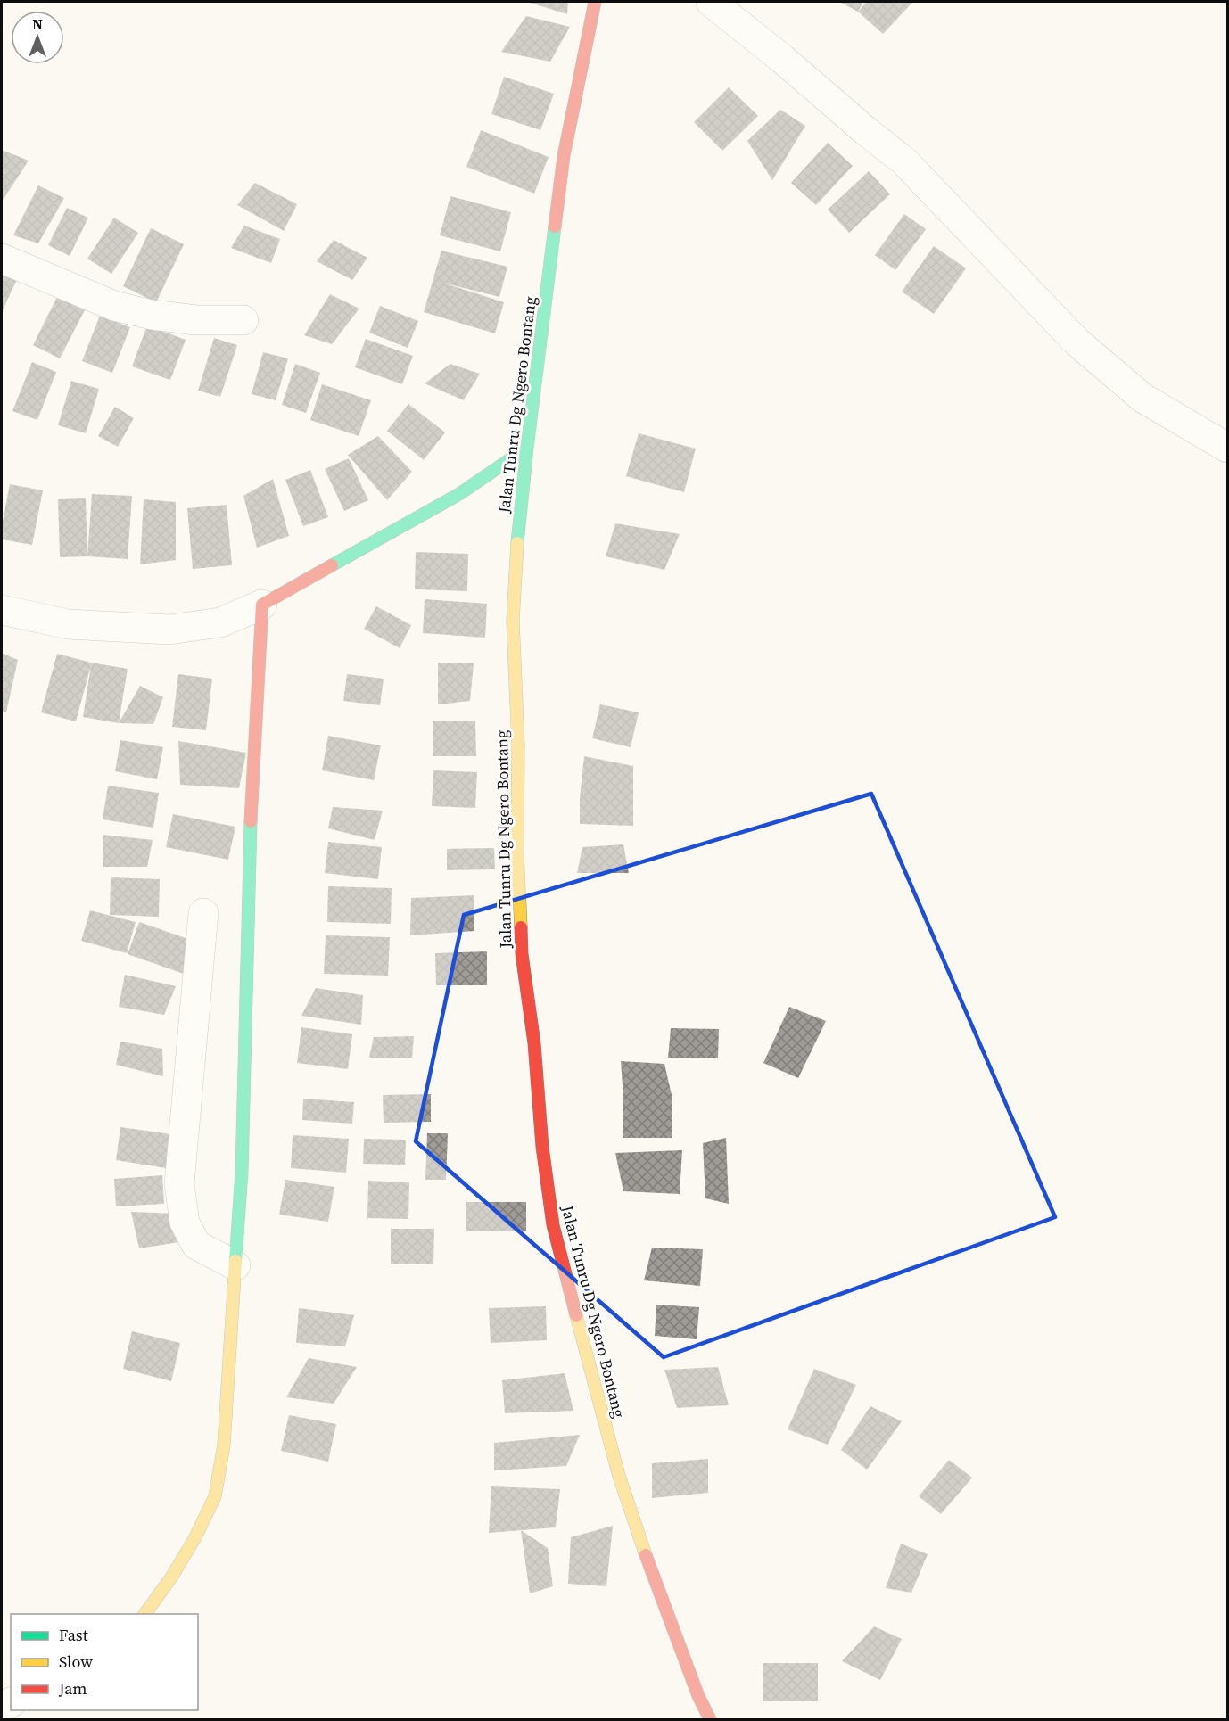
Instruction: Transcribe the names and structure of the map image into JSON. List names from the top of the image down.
{
  "streets": {
    "street": ["Jalan Tunru Dg Ngero Bontang"]
  },
  "legend": ["Fast", "Slow", "Jam"],
  "north": "top"
}
